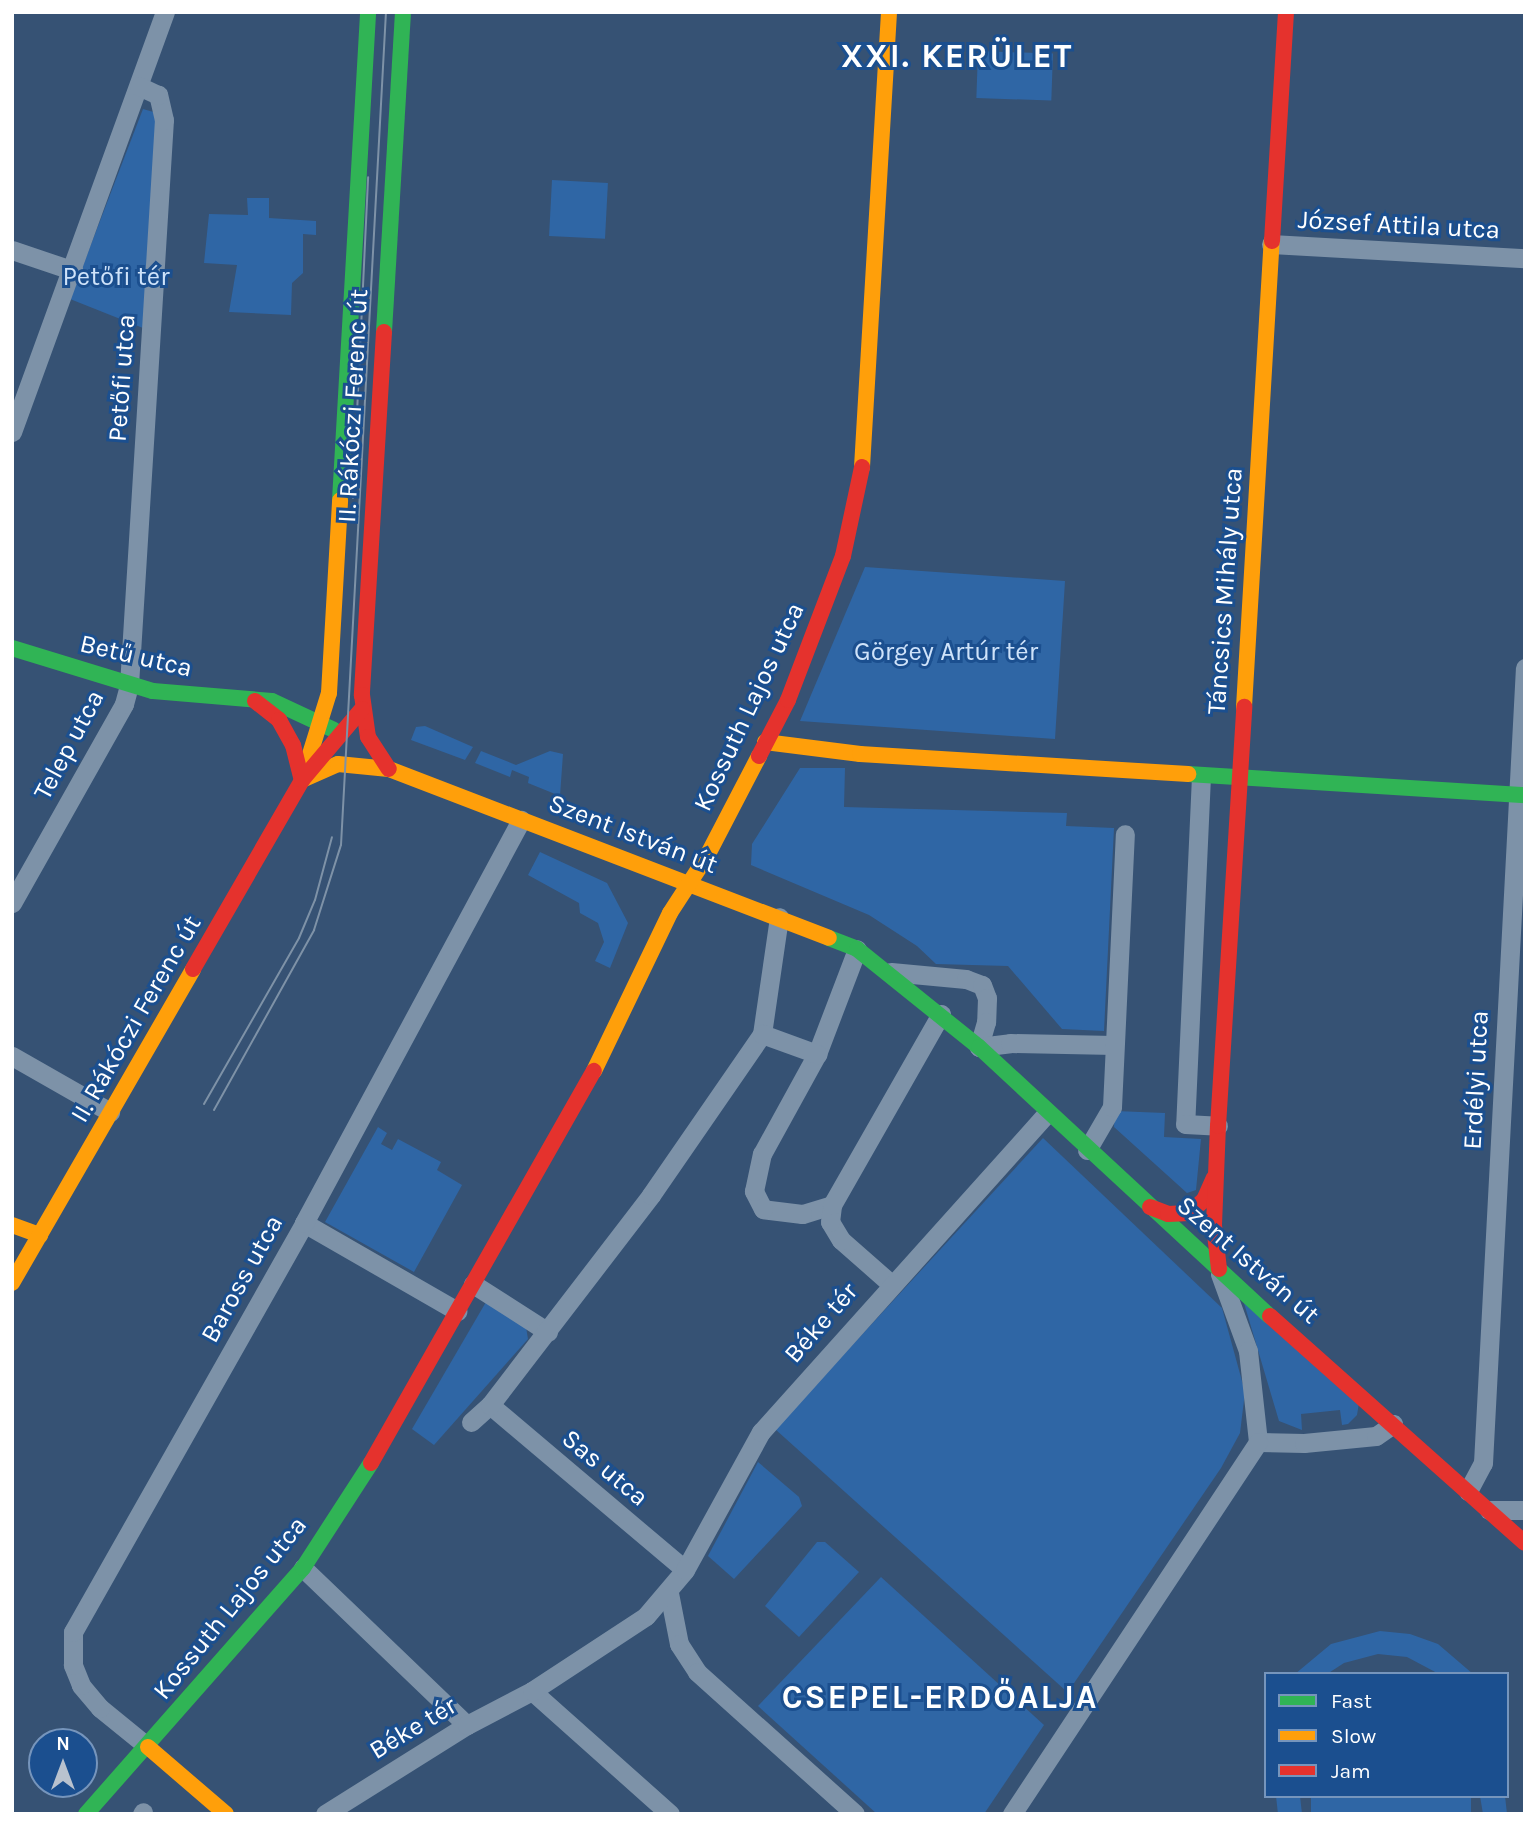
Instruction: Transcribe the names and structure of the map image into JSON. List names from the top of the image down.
{
  "streets": {
    "street": [
      "József Attila utca",
      "Petőfi utca",
      "II. Rákóczi Ferenc út",
      "Táncsics Mihály utca",
      "Betű utca",
      "Kossuth Lajos utca",
      "Telep utca",
      "Szent István út",
      "Erdélyi utca",
      "Baross utca",
      "Béke tér",
      "Sas utca"
    ]
  },
  "crossings": [
    ["József Attila utca", "Táncsics Mihály utca"],
    ["Petőfi utca", "Betű utca"],
    ["Petőfi utca", "Telep utca"],
    ["II. Rákóczi Ferenc út", "Betű utca"],
    ["II. Rákóczi Ferenc út", "Szent István út"],
    ["Táncsics Mihály utca", "Szent István út"],
    ["Betű utca", "Telep utca"],
    ["Betű utca", "Szent István út"],
    ["Kossuth Lajos utca", "Szent István út"],
    ["Kossuth Lajos utca", "Baross utca"],
    ["Szent István út", "Erdélyi utca"],
    ["Szent István út", "Baross utca"],
    ["Szent István út", "Béke tér"],
    ["Béke tér", "Sas utca"]
  ],
  "districts": ["XXI. KERÜLET", "CSEPEL-ERDŐALJA"],
  "parks": ["Petőfi tér", "Görgey Artúr tér"],
  "legend": ["Fast", "Slow", "Jam"],
  "north": "top"
}
